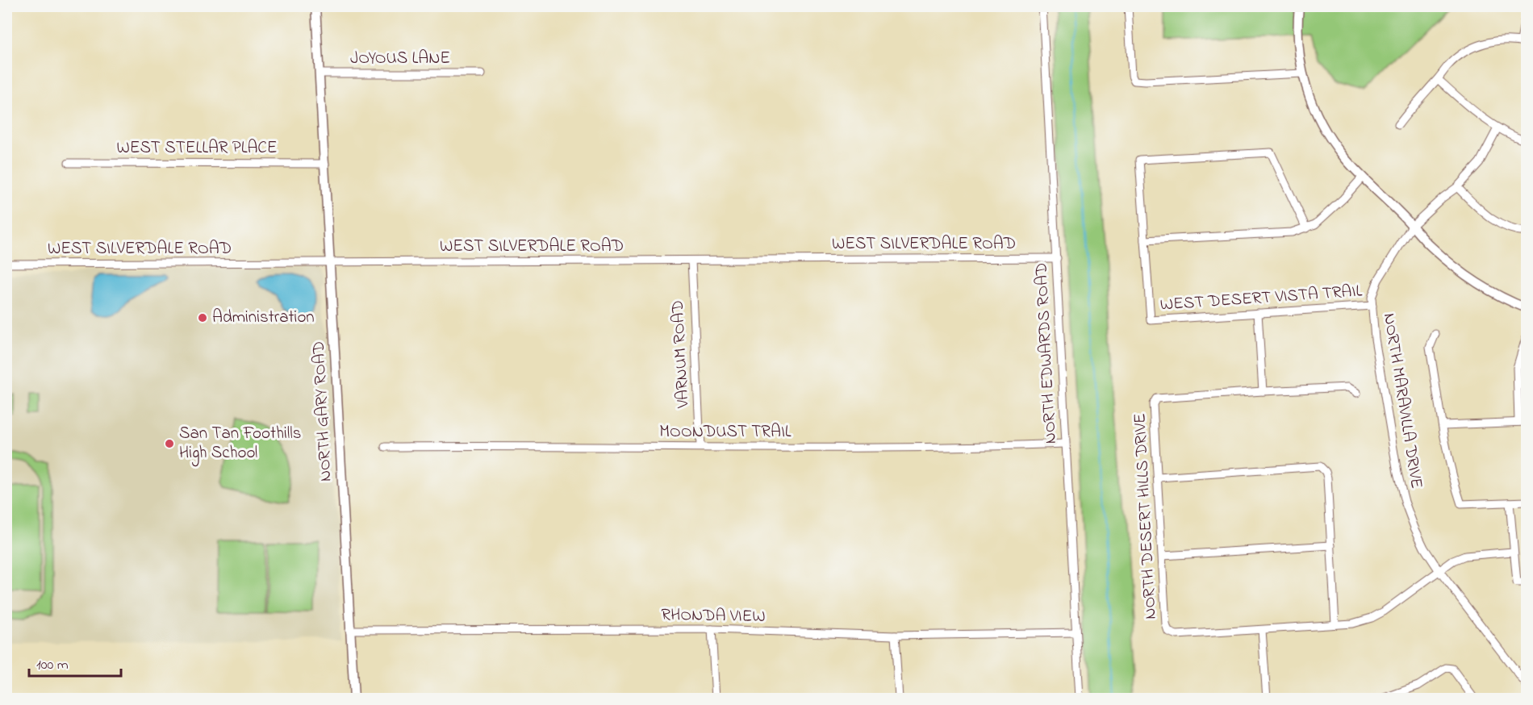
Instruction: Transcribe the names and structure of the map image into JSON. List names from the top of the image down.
{
  "streets": {
    "street": [
      "JOYOUS LANE",
      "WEST STELLAR PLACE",
      "WEST SILVERDALE ROAD",
      "WEST DESERT VISTA TRAIL",
      "NORTH EDWARDS ROAD",
      "VARNUM ROAD",
      "NORTH MARAVILLA DRIVE",
      "NORTH GARY ROAD",
      "MOONDUST TRAIL",
      "NORTH DESERT HILLS DRIVE",
      "RHONDA VIEW"
    ]
  },
  "crossings": [
    ["JOYOUS LANE", "NORTH GARY ROAD"],
    ["WEST STELLAR PLACE", "NORTH GARY ROAD"],
    ["WEST SILVERDALE ROAD", "NORTH EDWARDS ROAD"],
    ["WEST SILVERDALE ROAD", "VARNUM ROAD"],
    ["WEST SILVERDALE ROAD", "NORTH GARY ROAD"],
    ["WEST DESERT VISTA TRAIL", "NORTH MARAVILLA DRIVE"],
    ["NORTH EDWARDS ROAD", "MOONDUST TRAIL"],
    ["NORTH EDWARDS ROAD", "RHONDA VIEW"],
    ["VARNUM ROAD", "MOONDUST TRAIL"],
    ["NORTH GARY ROAD", "RHONDA VIEW"]
  ],
  "places": ["Administration", "San Tan Foothills High School"],
  "scale_bar": "100 m"
}
